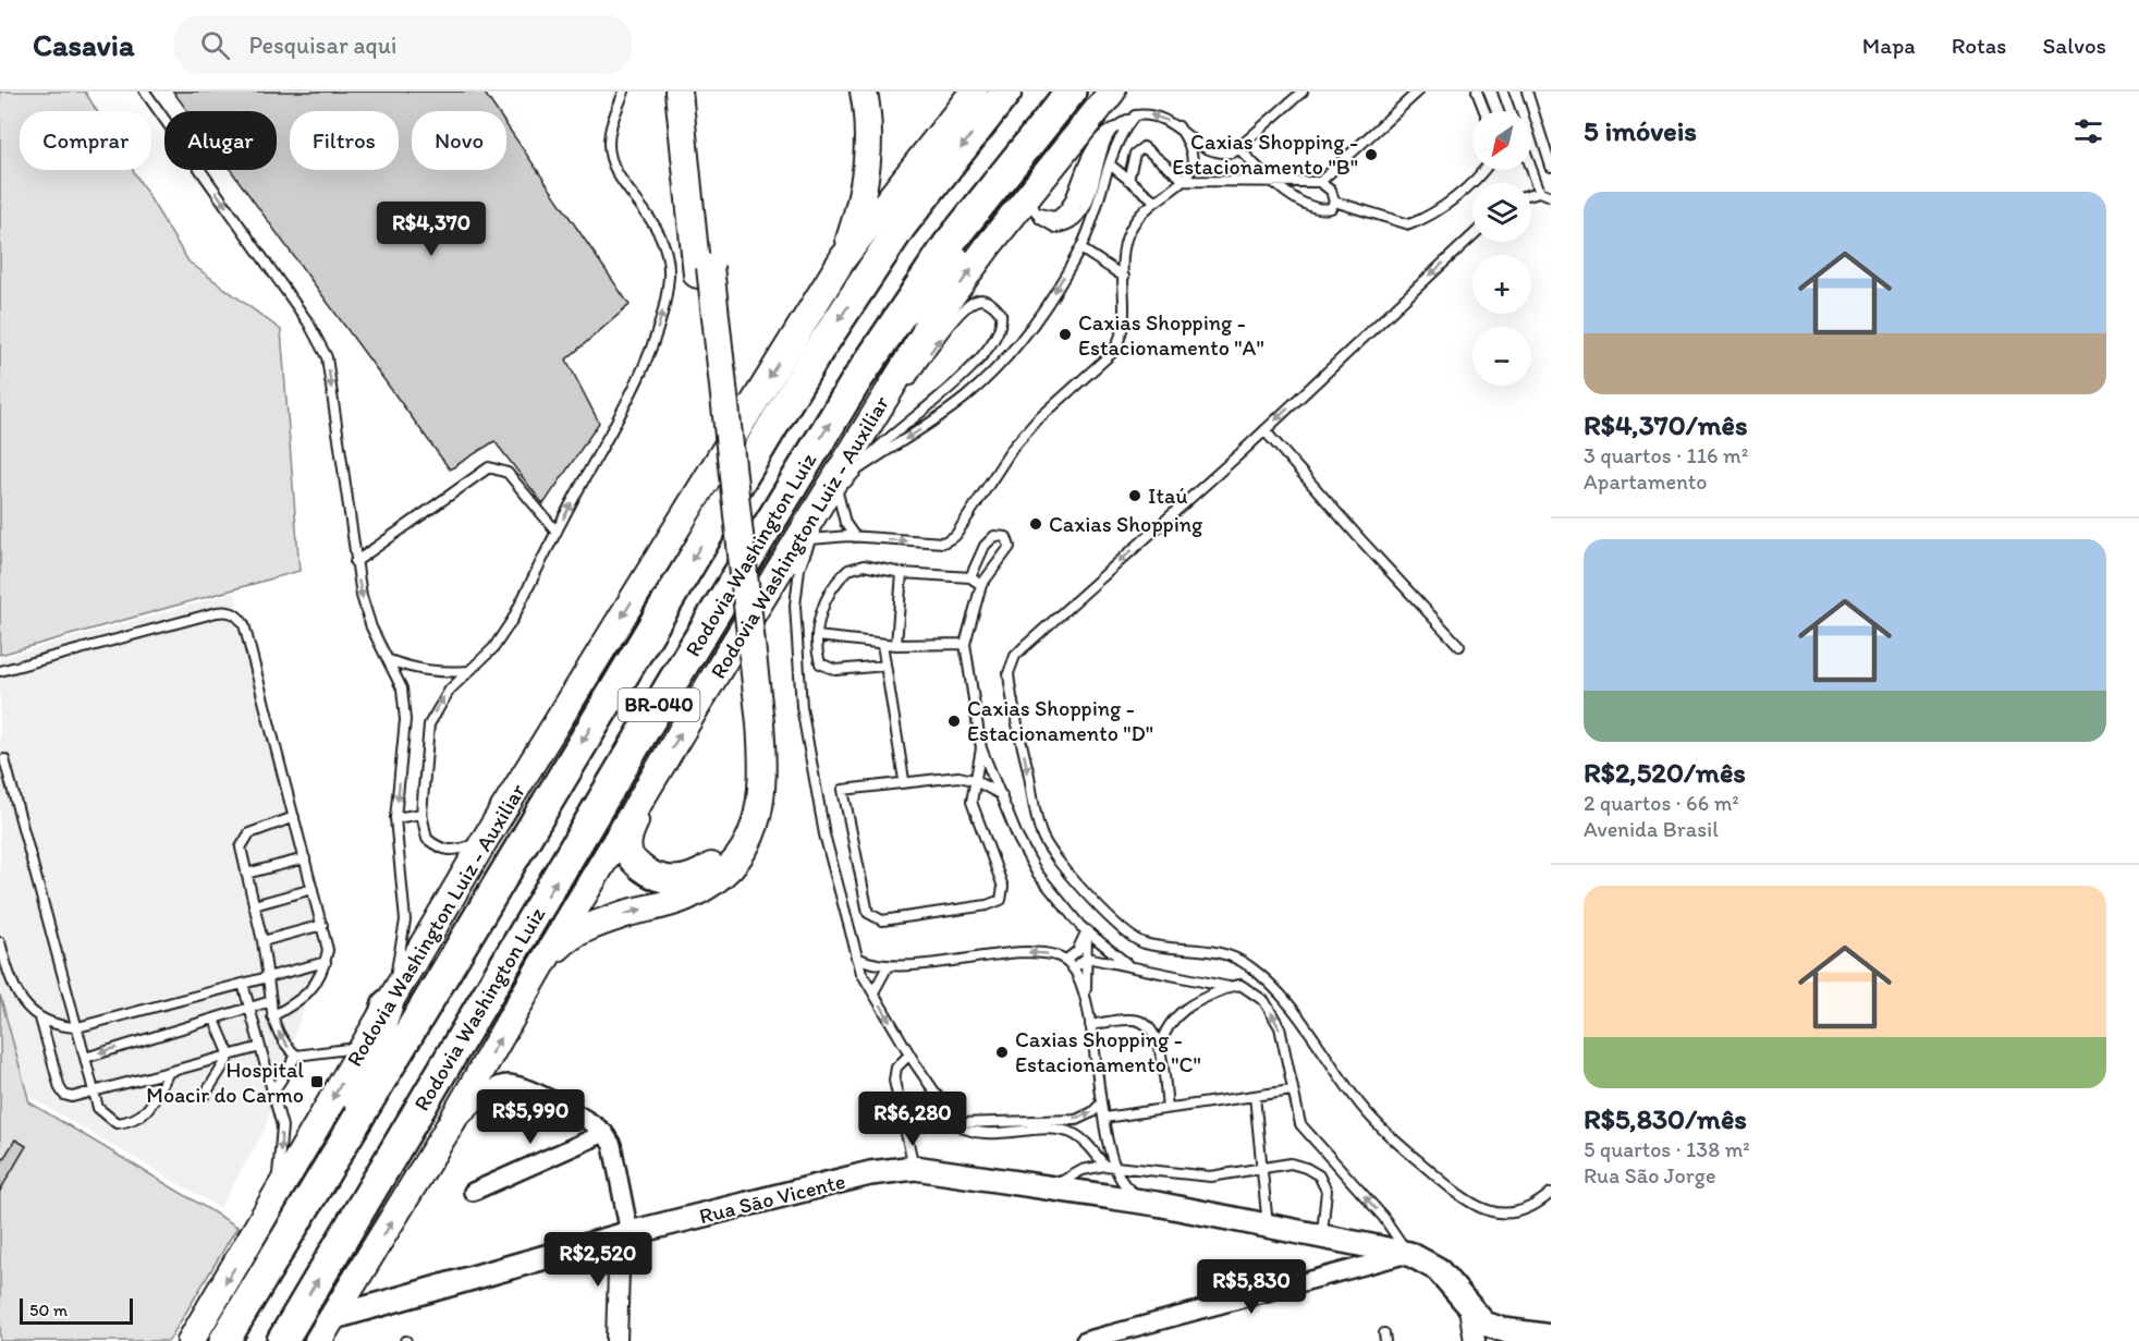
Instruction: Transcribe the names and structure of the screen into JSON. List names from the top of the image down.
{
  "streets": {
    "highway": ["Rodovia Washington Luiz - Auxiliar", "Rodovia Washington Luiz", "BR-040"],
    "main road": ["Rua Sāo Vicente"]
  },
  "crossings": [
    ["Rodovia Washington Luiz - Auxiliar", "Rua Sāo Vicente"]
  ],
  "places": {
    "other": [
      "Caxias Shopping - Estacionamento \"B\"",
      "Caxias Shopping - Estacionamento \"A\"",
      "Itaú",
      "Caxias Shopping",
      "Caxias Shopping - Estacionamento \"D\"",
      "Caxias Shopping - Estacionamento \"C\""
    ],
    "transit": ["Hospital Moacir do Carmo"]
  },
  "scale_bar": "50 m",
  "north": "bottom left",
  "page": {
    "header": "Casavia",
    "search": "Pesquisar aqui",
    "nav": ["Mapa", "Rotas", "Salvos"],
    "heading": "5 imóveis",
    "map_buttons": ["+", "−"],
    "chip": [
      "Comprar",
      "Alugar",
      "Filtros",
      "Novo"
    ],
    "list": [
      {
        "name": "R$4,370/mês",
        "note": "3 quartos · 116 m² · Apartamento"
      },
      {
        "name": "R$2,520/mês",
        "note": "2 quartos · 66 m² · Avenida Brasil"
      },
      {
        "name": "R$5,830/mês",
        "note": "5 quartos · 138 m² · Rua São Jorge"
      }
    ],
    "price": [
      "R$4,370",
      "R$5,990",
      "R$6,280",
      "R$2,520",
      "R$5,830"
    ],
    "scale": "50 m"
  }
}
